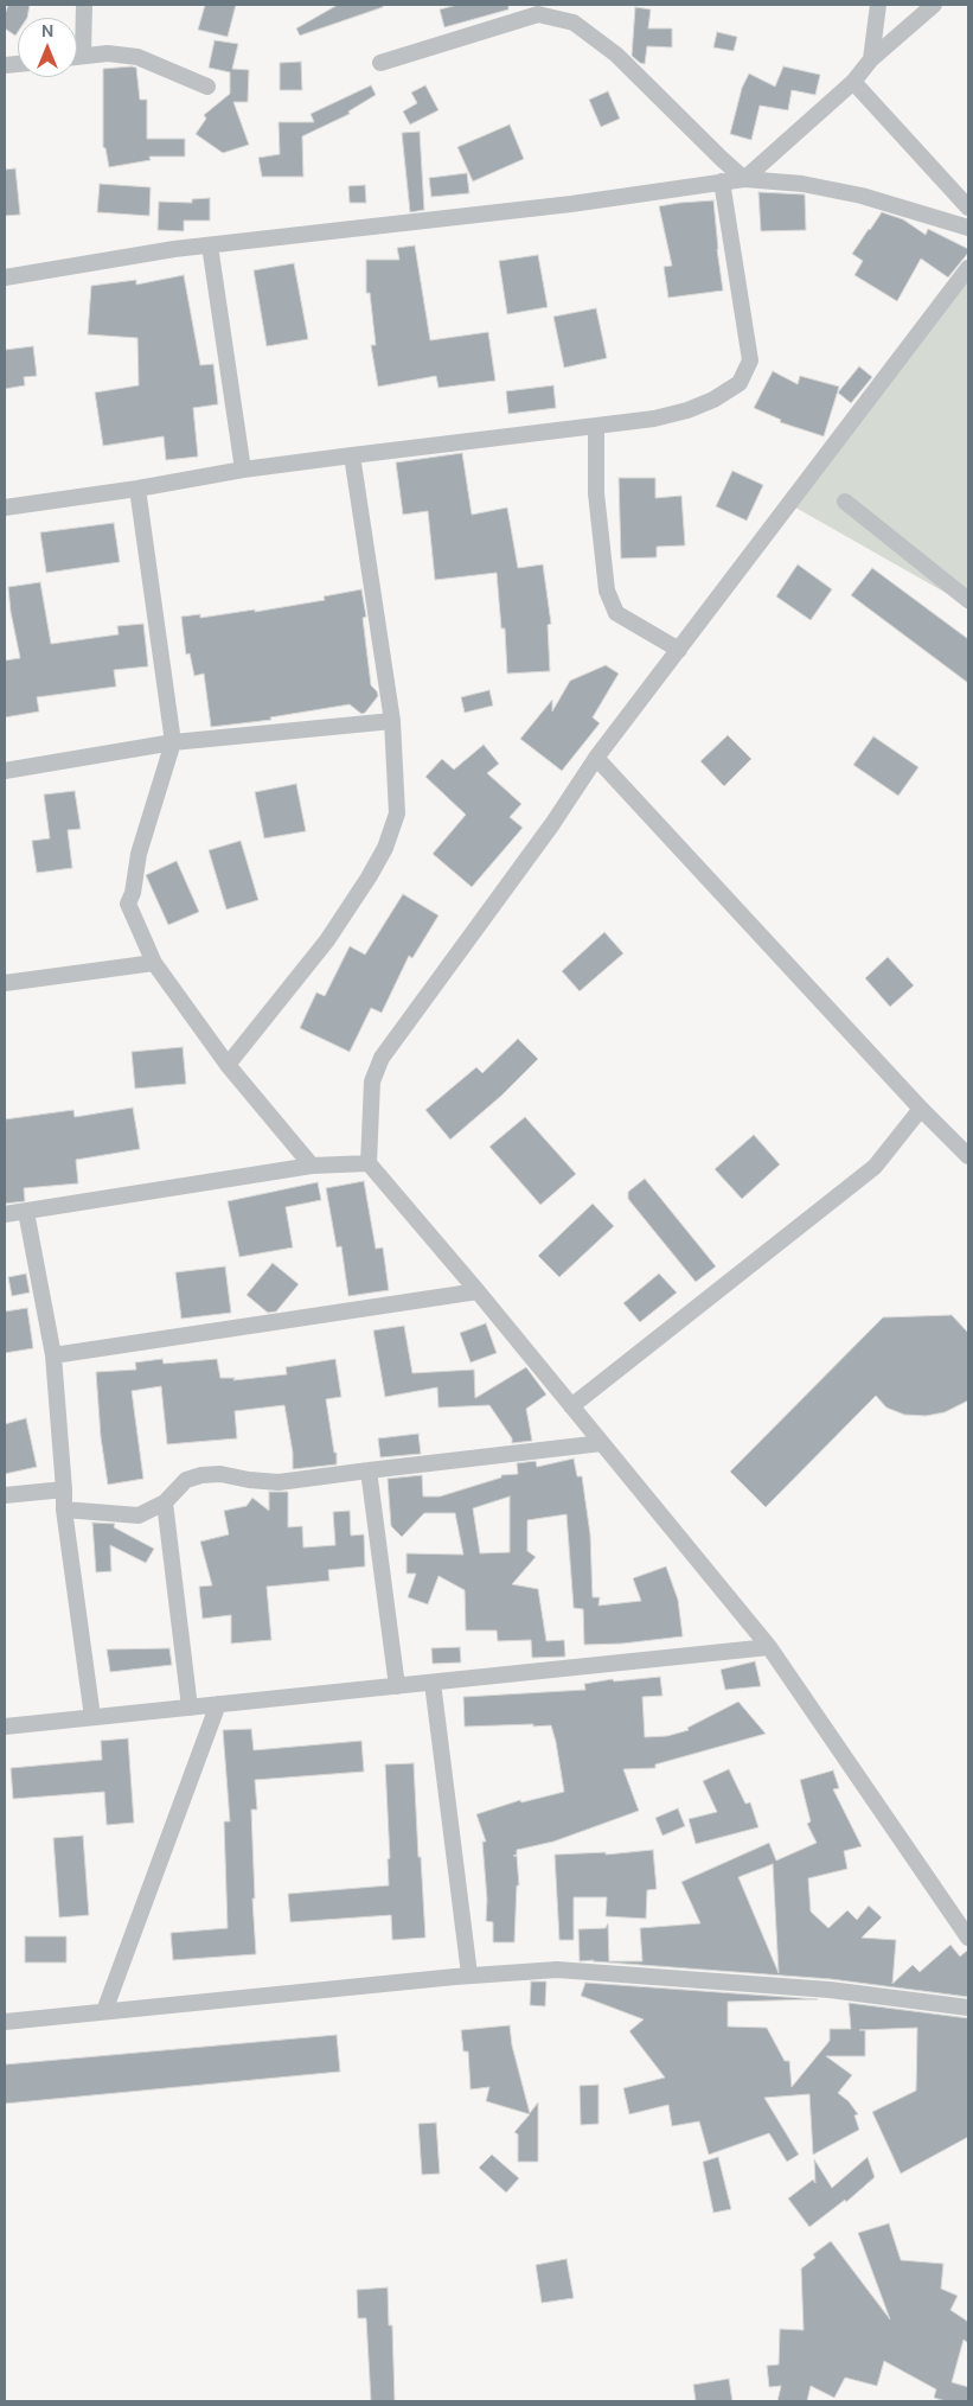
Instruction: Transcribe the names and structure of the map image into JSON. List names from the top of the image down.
{
  "north": "top"
}
